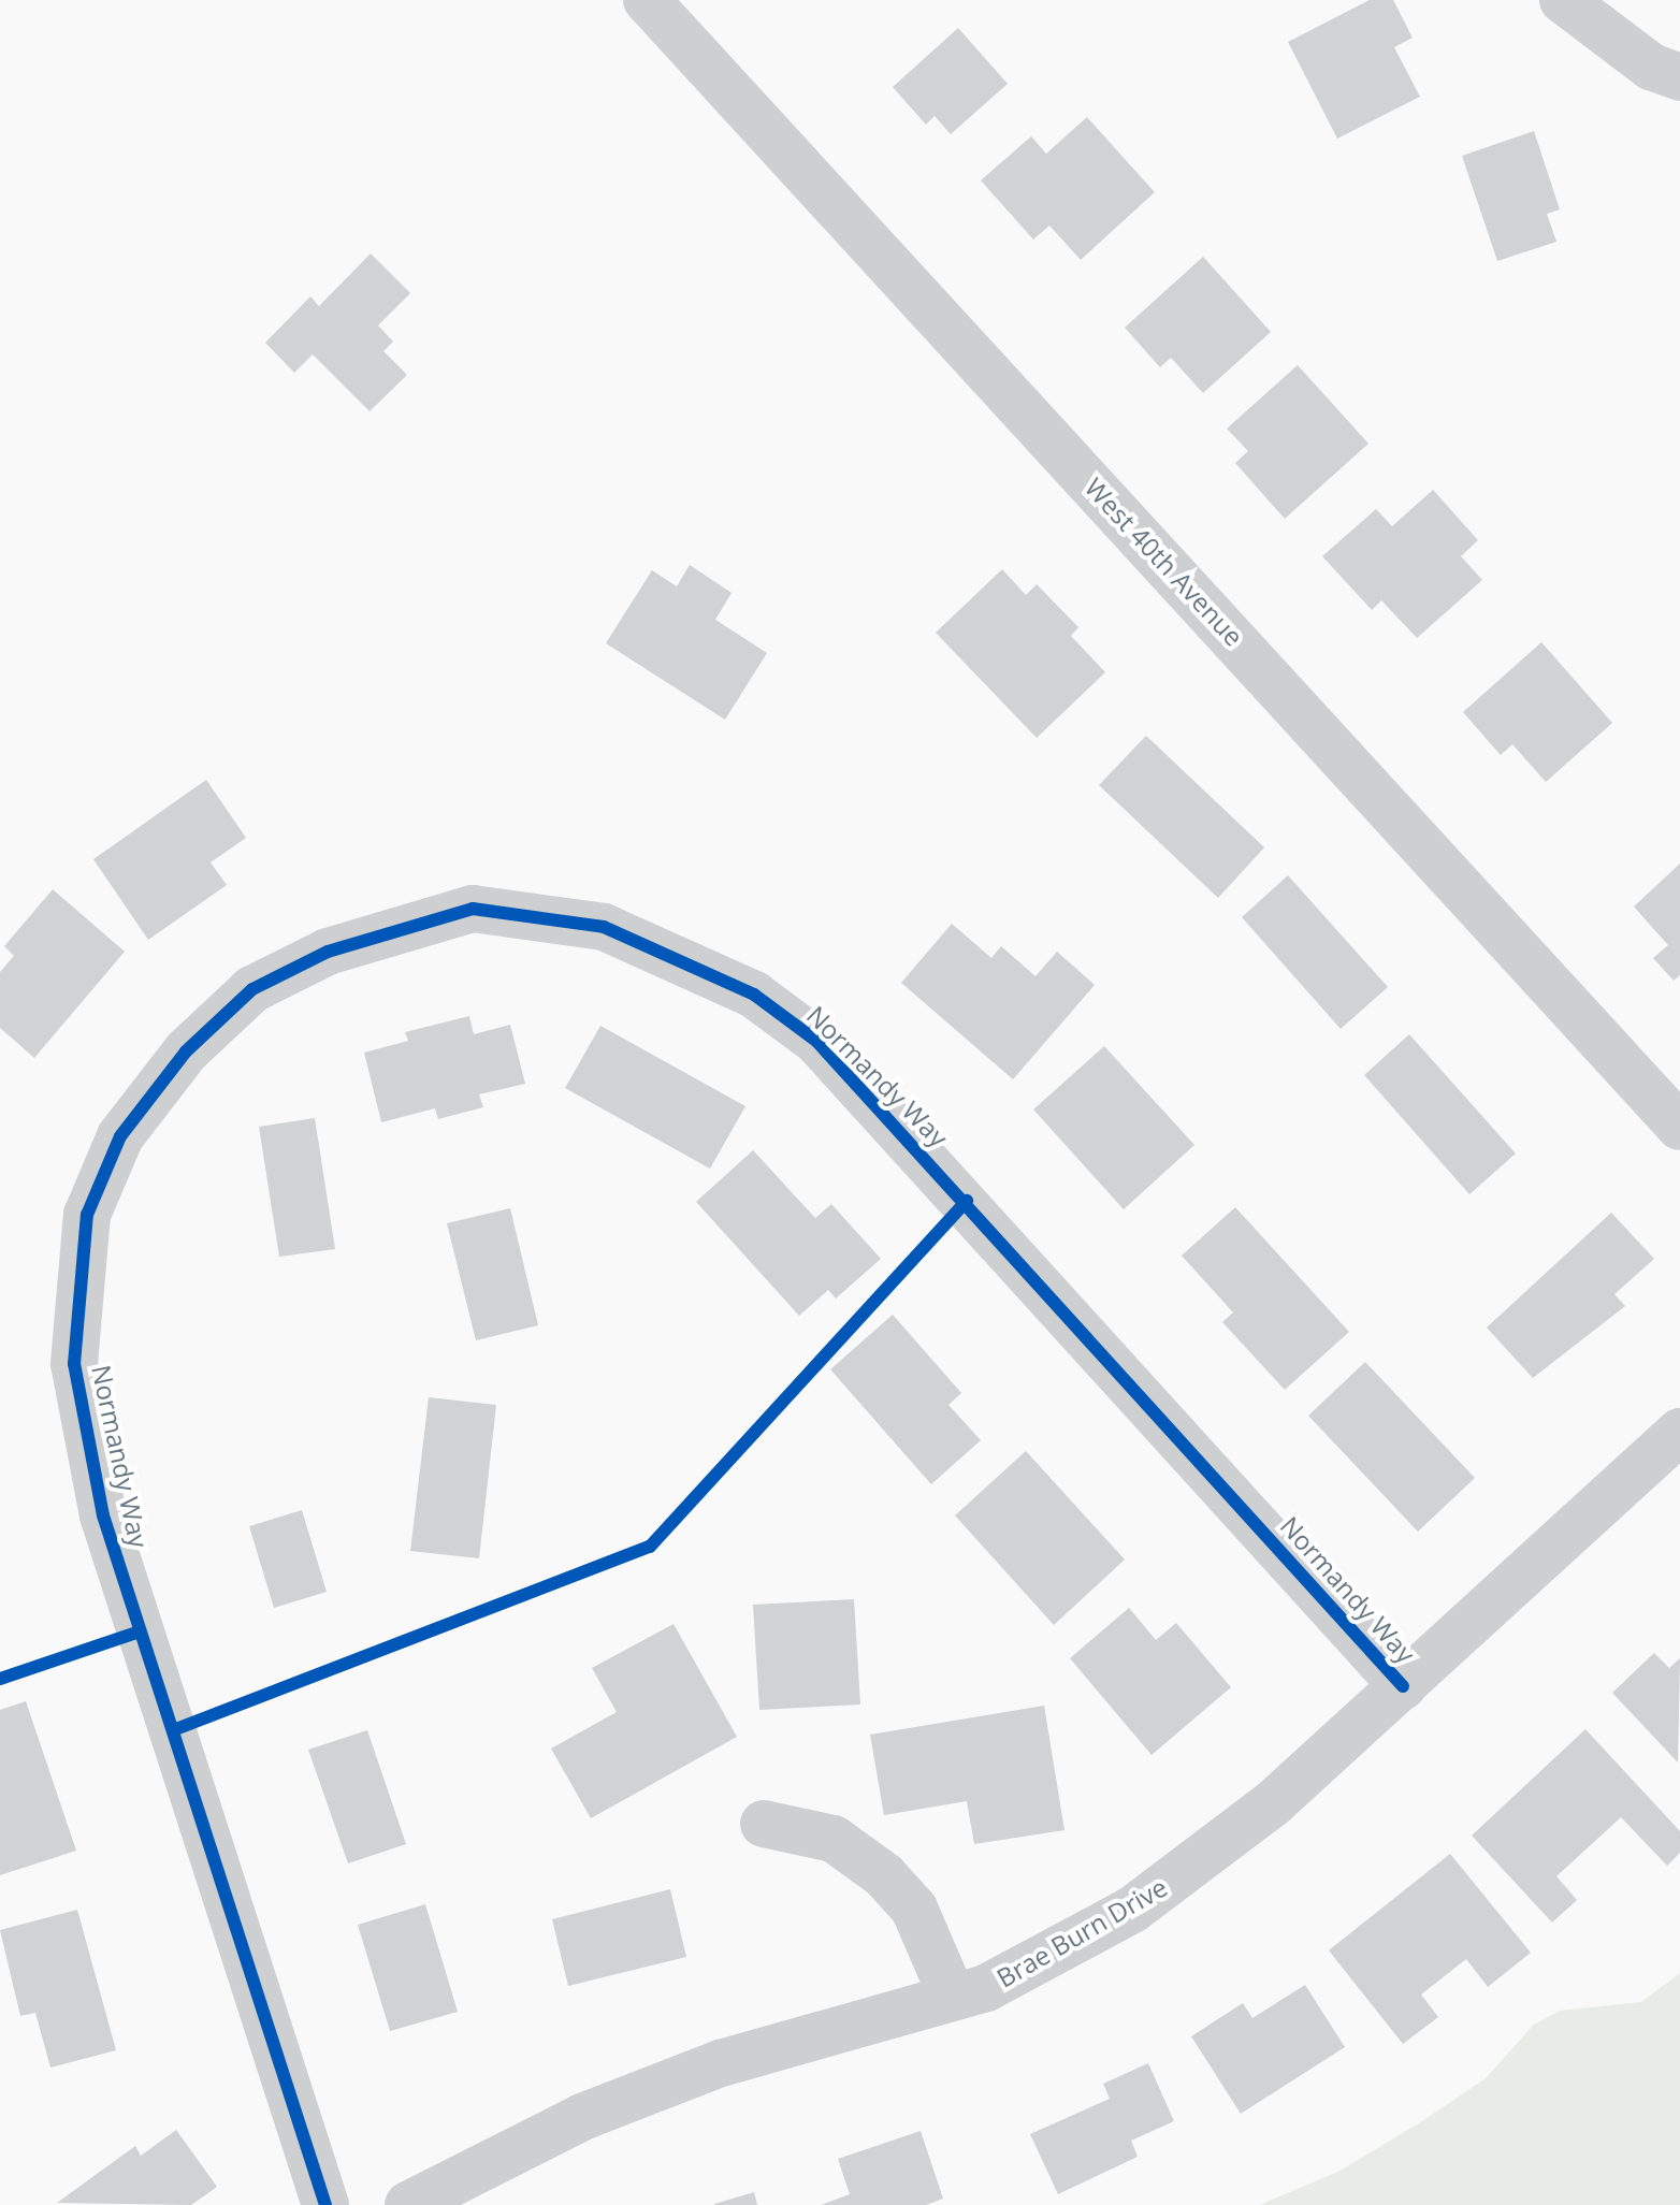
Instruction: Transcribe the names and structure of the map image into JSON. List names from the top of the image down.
{
  "streets": {
    "street": ["West 40th Avenue", "Normandy Way", "Brae Burn Drive"]
  },
  "crossings": [
    ["Normandy Way", "Brae Burn Drive"]
  ]
}
